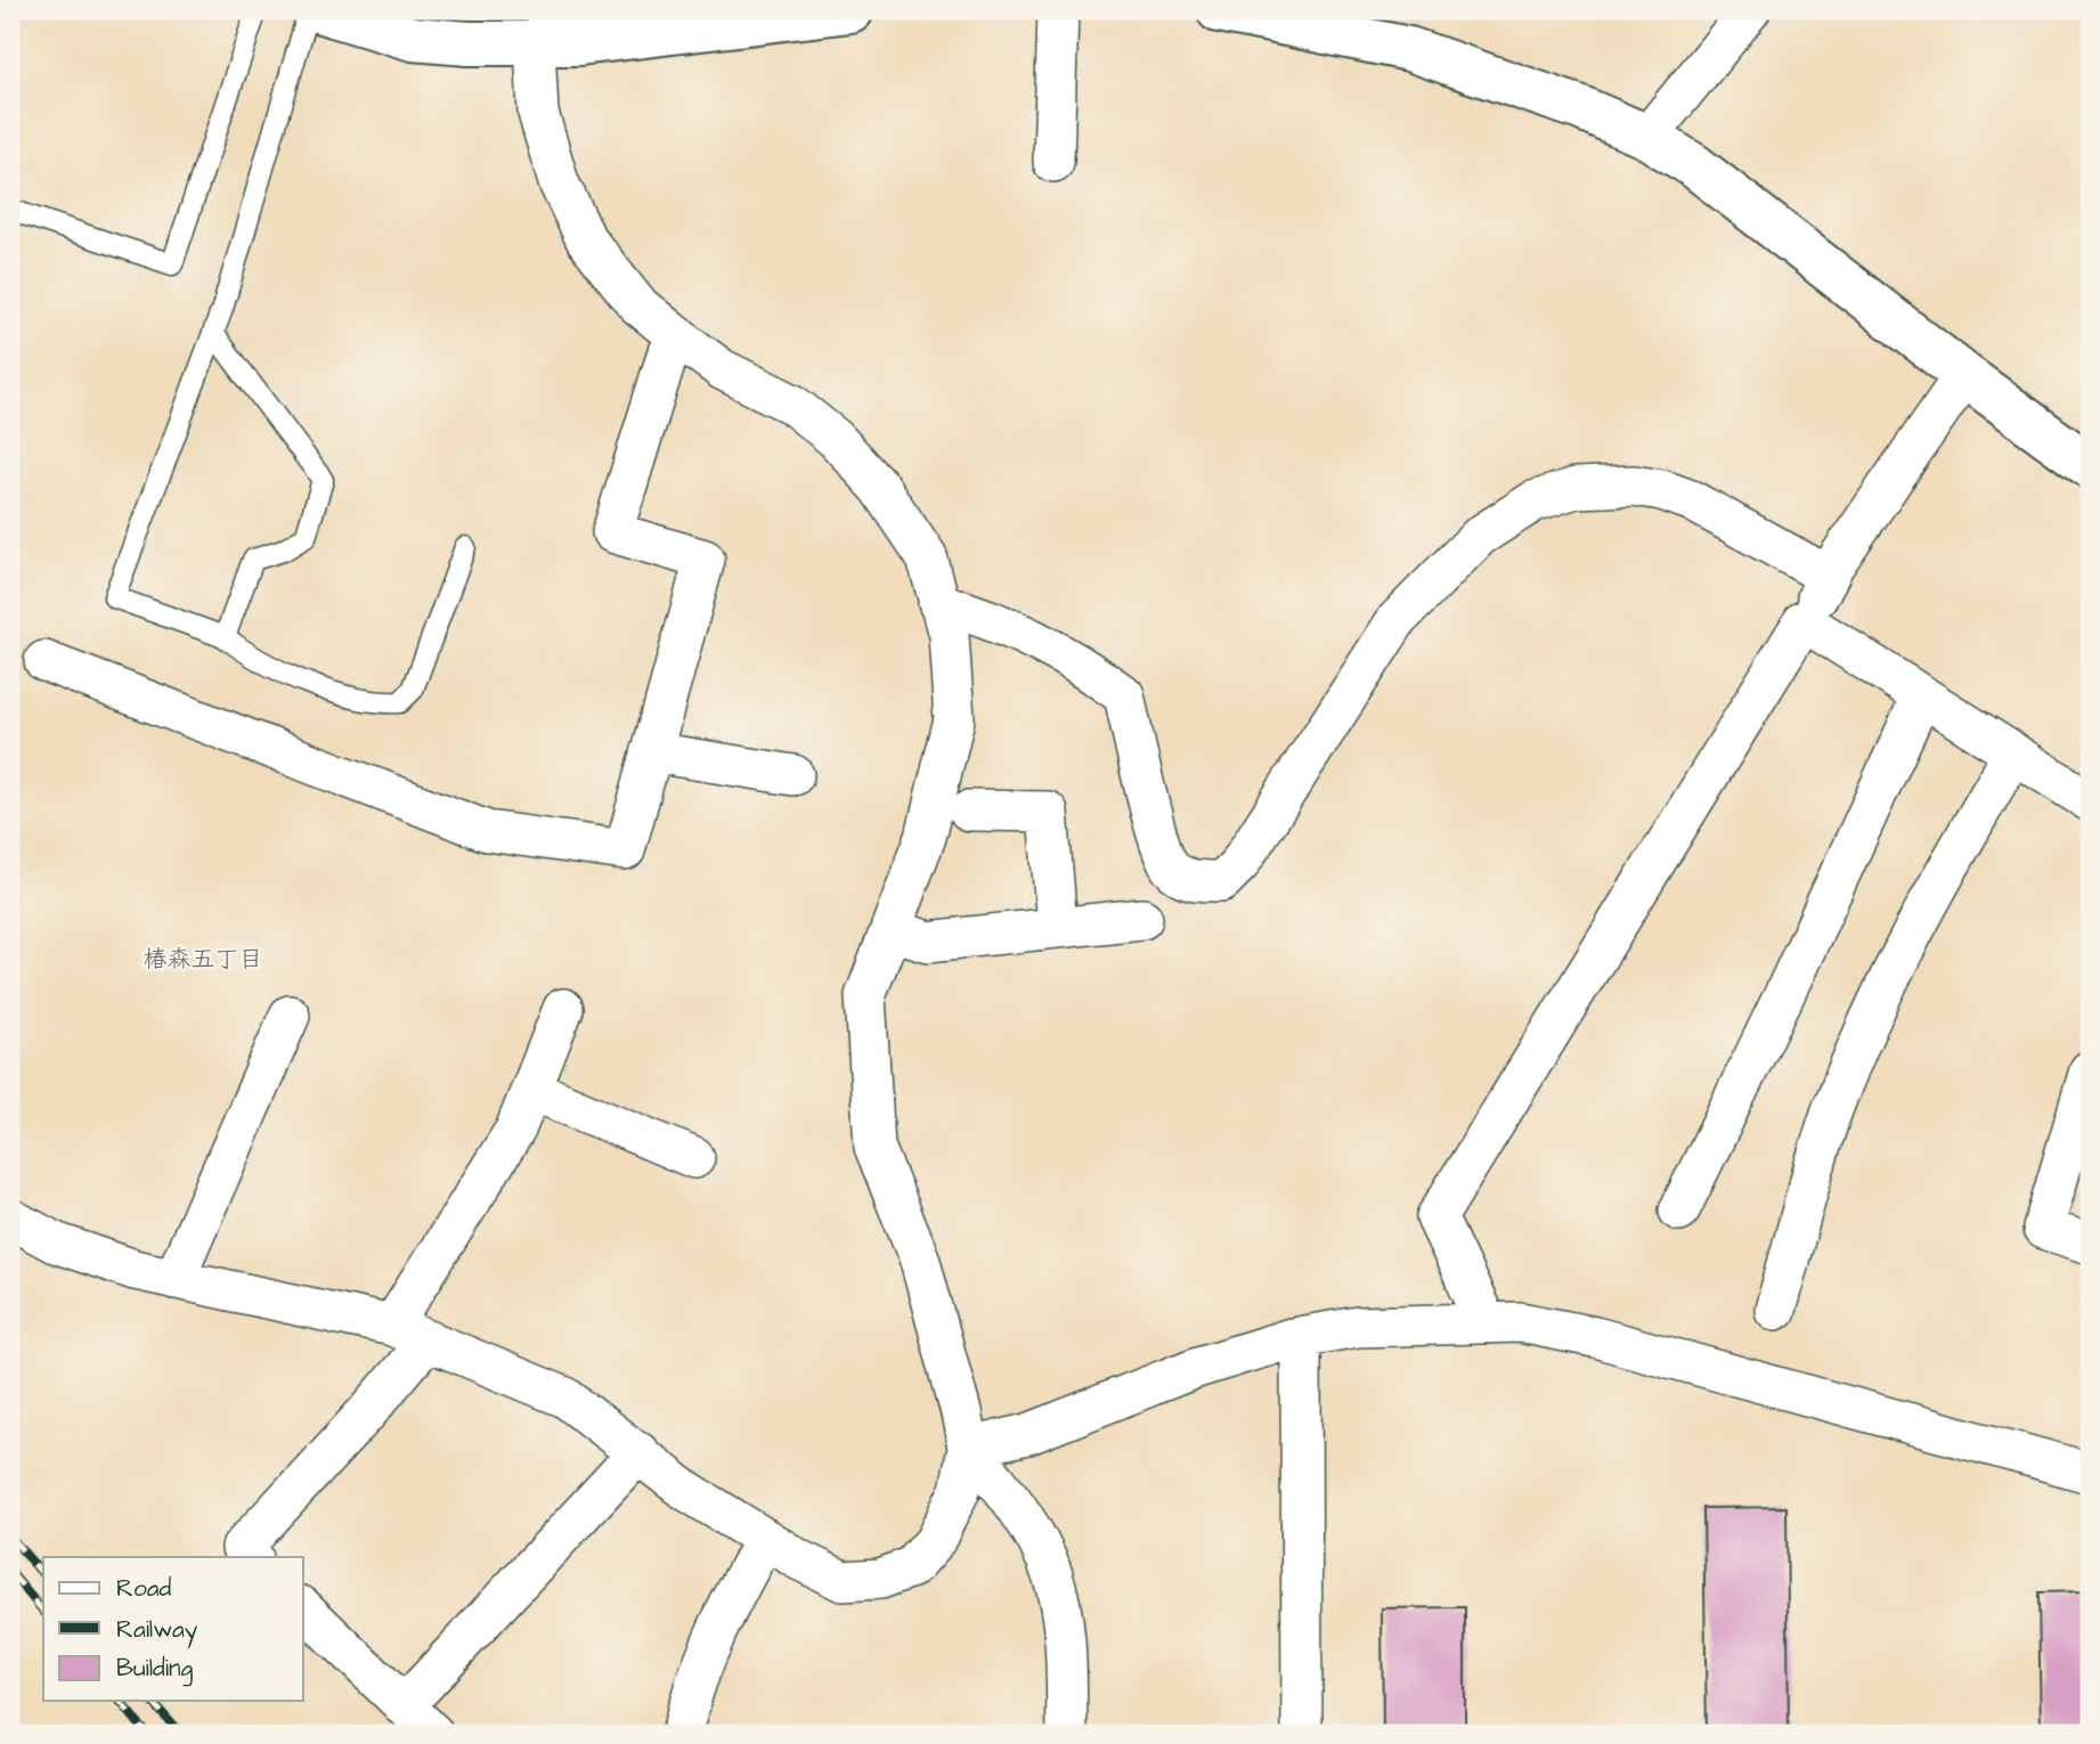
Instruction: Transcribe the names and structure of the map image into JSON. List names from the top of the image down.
{
  "districts": ["椿森五丁目"],
  "legend": ["Road", "Railway", "Building"]
}
